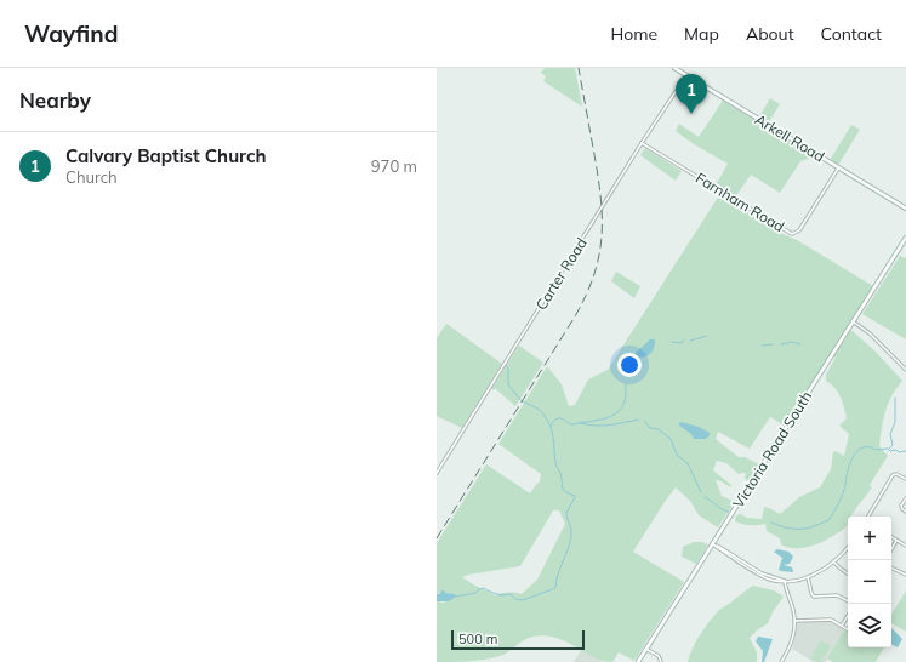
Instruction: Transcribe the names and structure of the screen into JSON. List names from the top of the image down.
{
  "streets": {
    "main road": ["Arkell Road", "Victoria Road South"],
    "street": ["Farnham Road", "Carter Road"]
  },
  "crossings": [
    ["Arkell Road", "Farnham Road"],
    ["Arkell Road", "Carter Road"],
    ["Farnham Road", "Carter Road"]
  ],
  "scale_bar": "500 m",
  "page": {
    "header": "Wayfind",
    "nav": [
      "Home",
      "Map",
      "About",
      "Contact"
    ],
    "heading": "Nearby",
    "pins": "1",
    "list": [
      {
        "mark": "1",
        "name": "Calvary Baptist Church",
        "note": "Church",
        "value": "970 m"
      }
    ],
    "map_buttons": ["+", "−"],
    "scale": "500 m"
  }
}
